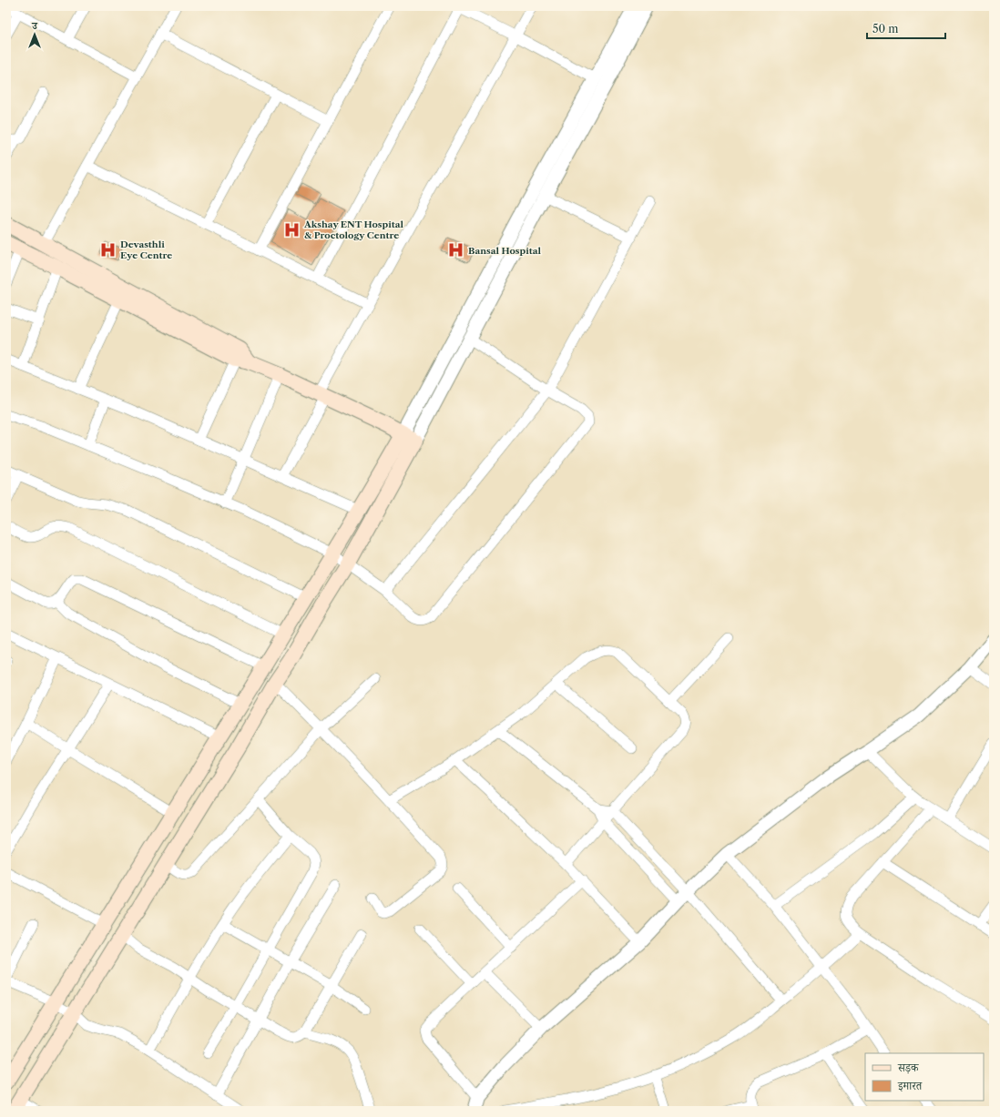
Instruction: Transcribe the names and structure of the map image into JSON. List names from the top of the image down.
{
  "places": {
    "hospital": ["Akshay ENT Hospital & Proctology Centre", "Devasthli Eye Centre", "Bansal Hospital"]
  },
  "legend": ["सड़क", "इमारत"],
  "scale_bar": "50 m",
  "north": "top"
}
